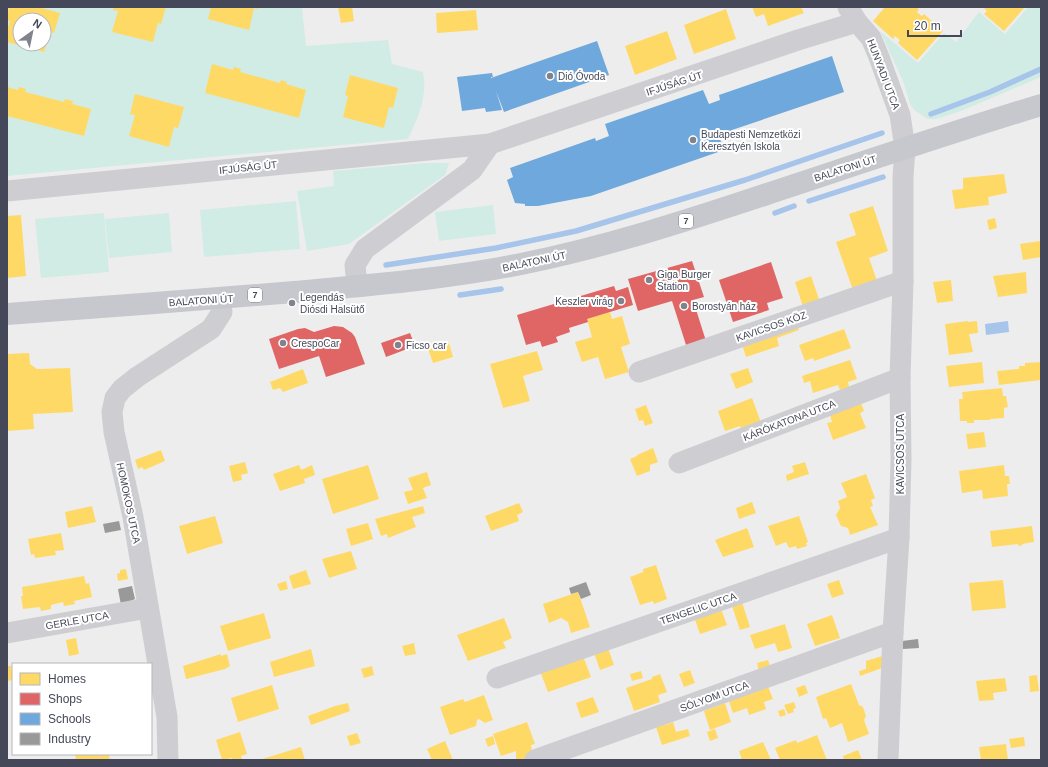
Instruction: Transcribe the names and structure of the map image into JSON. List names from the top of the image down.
{
  "streets": {
    "main road": ["BALATONI ÚT", "7"],
    "street": [
      "HUNYADI UTCA",
      "IFJÚSÁG ÚT",
      "KAVICSOS KÖZ",
      "KÁRÓKATONA UTCA",
      "KAVICSOS UTCA",
      "HOMOKOS UTCA",
      "TENGELIC UTCA",
      "GERLE UTCA",
      "SÓLYOM UTCA"
    ]
  },
  "crossings": [
    ["HUNYADI UTCA", "IFJÚSÁG ÚT"],
    ["HUNYADI UTCA", "BALATONI ÚT"],
    ["HUNYADI UTCA", "KAVICSOS UTCA"],
    ["BALATONI ÚT", "KAVICSOS UTCA"],
    ["BALATONI ÚT", "HOMOKOS UTCA"],
    ["KAVICSOS KÖZ", "KAVICSOS UTCA"],
    ["KÁRÓKATONA UTCA", "KAVICSOS UTCA"],
    ["KAVICSOS UTCA", "TENGELIC UTCA"],
    ["KAVICSOS UTCA", "SÓLYOM UTCA"],
    ["HOMOKOS UTCA", "GERLE UTCA"]
  ],
  "places": [
    "Dió Óvoda",
    "Budapesti Nemzetközi Keresztyén Iskola",
    "Giga Burger Station",
    "Keszler virág",
    "Legendás Diósdi Halsütő",
    "Borostyán ház",
    "CrespoCar",
    "Ficso car"
  ],
  "legend": [
    "Homes",
    "Shops",
    "Schools",
    "Industry"
  ],
  "scale_bar": "20 m",
  "north": "top right"
}
